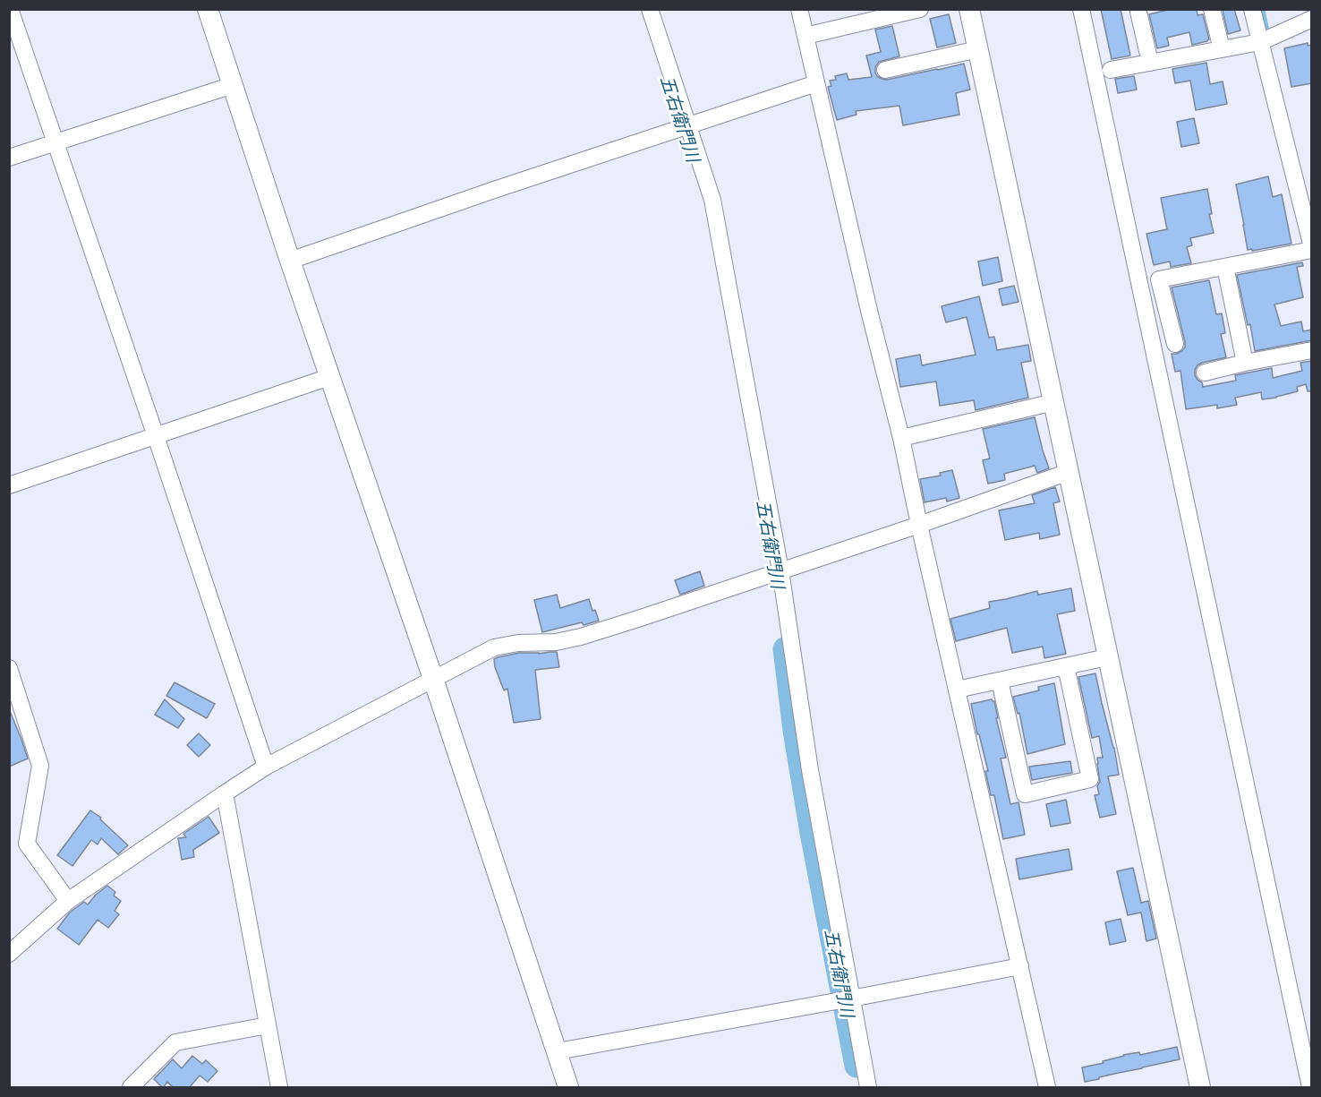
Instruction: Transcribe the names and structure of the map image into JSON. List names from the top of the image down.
{
  "water": ["五右衛門川"]
}
